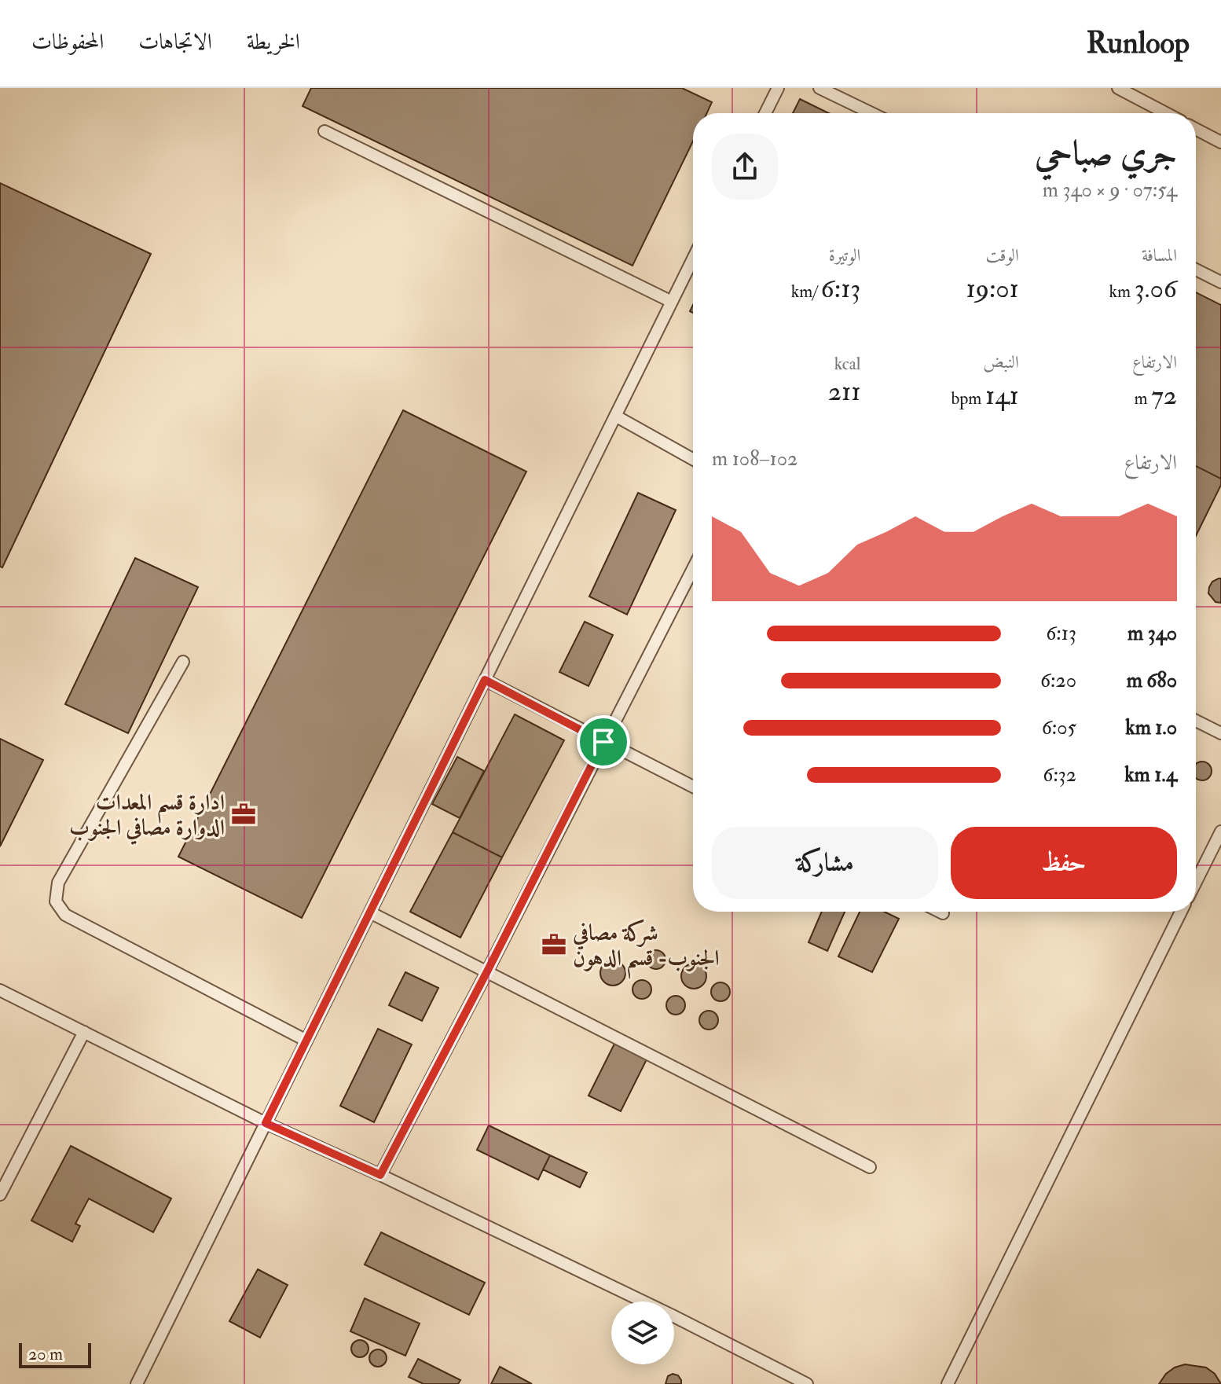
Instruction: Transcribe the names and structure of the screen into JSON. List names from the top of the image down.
{
  "places": {
    "office": ["ادارة قسم المعدات الدوارة مصافي الجنوب", "شركة مصافي الجنوب- قسم الدهون"]
  },
  "scale_bar": "20 m",
  "page": {
    "header": "Runloop",
    "nav": ["الخريطة", "الاتجاهات", "المحفوظات"],
    "heading": ["جري صباحي", "07:54 · 9 × 340 m"],
    "stats": [
      ["المسافة", "3.06 km"],
      ["الوقت", "19:01"],
      ["الوتيرة", "6:13 /km"],
      ["الارتفاع", "72 m"],
      ["النبض", "141 bpm"],
      ["kcal", "211"]
    ],
    "chart": ["الارتفاع", "102–108 m"],
    "list": [
      {
        "name": "340 m",
        "note": "6:13"
      },
      {
        "name": "680 m",
        "note": "6:20"
      },
      {
        "name": "1.0 km",
        "note": "6:05"
      },
      {
        "name": "1.4 km",
        "note": "6:32"
      }
    ],
    "buttons": ["حفظ", "مشاركة"],
    "scale": "20 m"
  }
}
